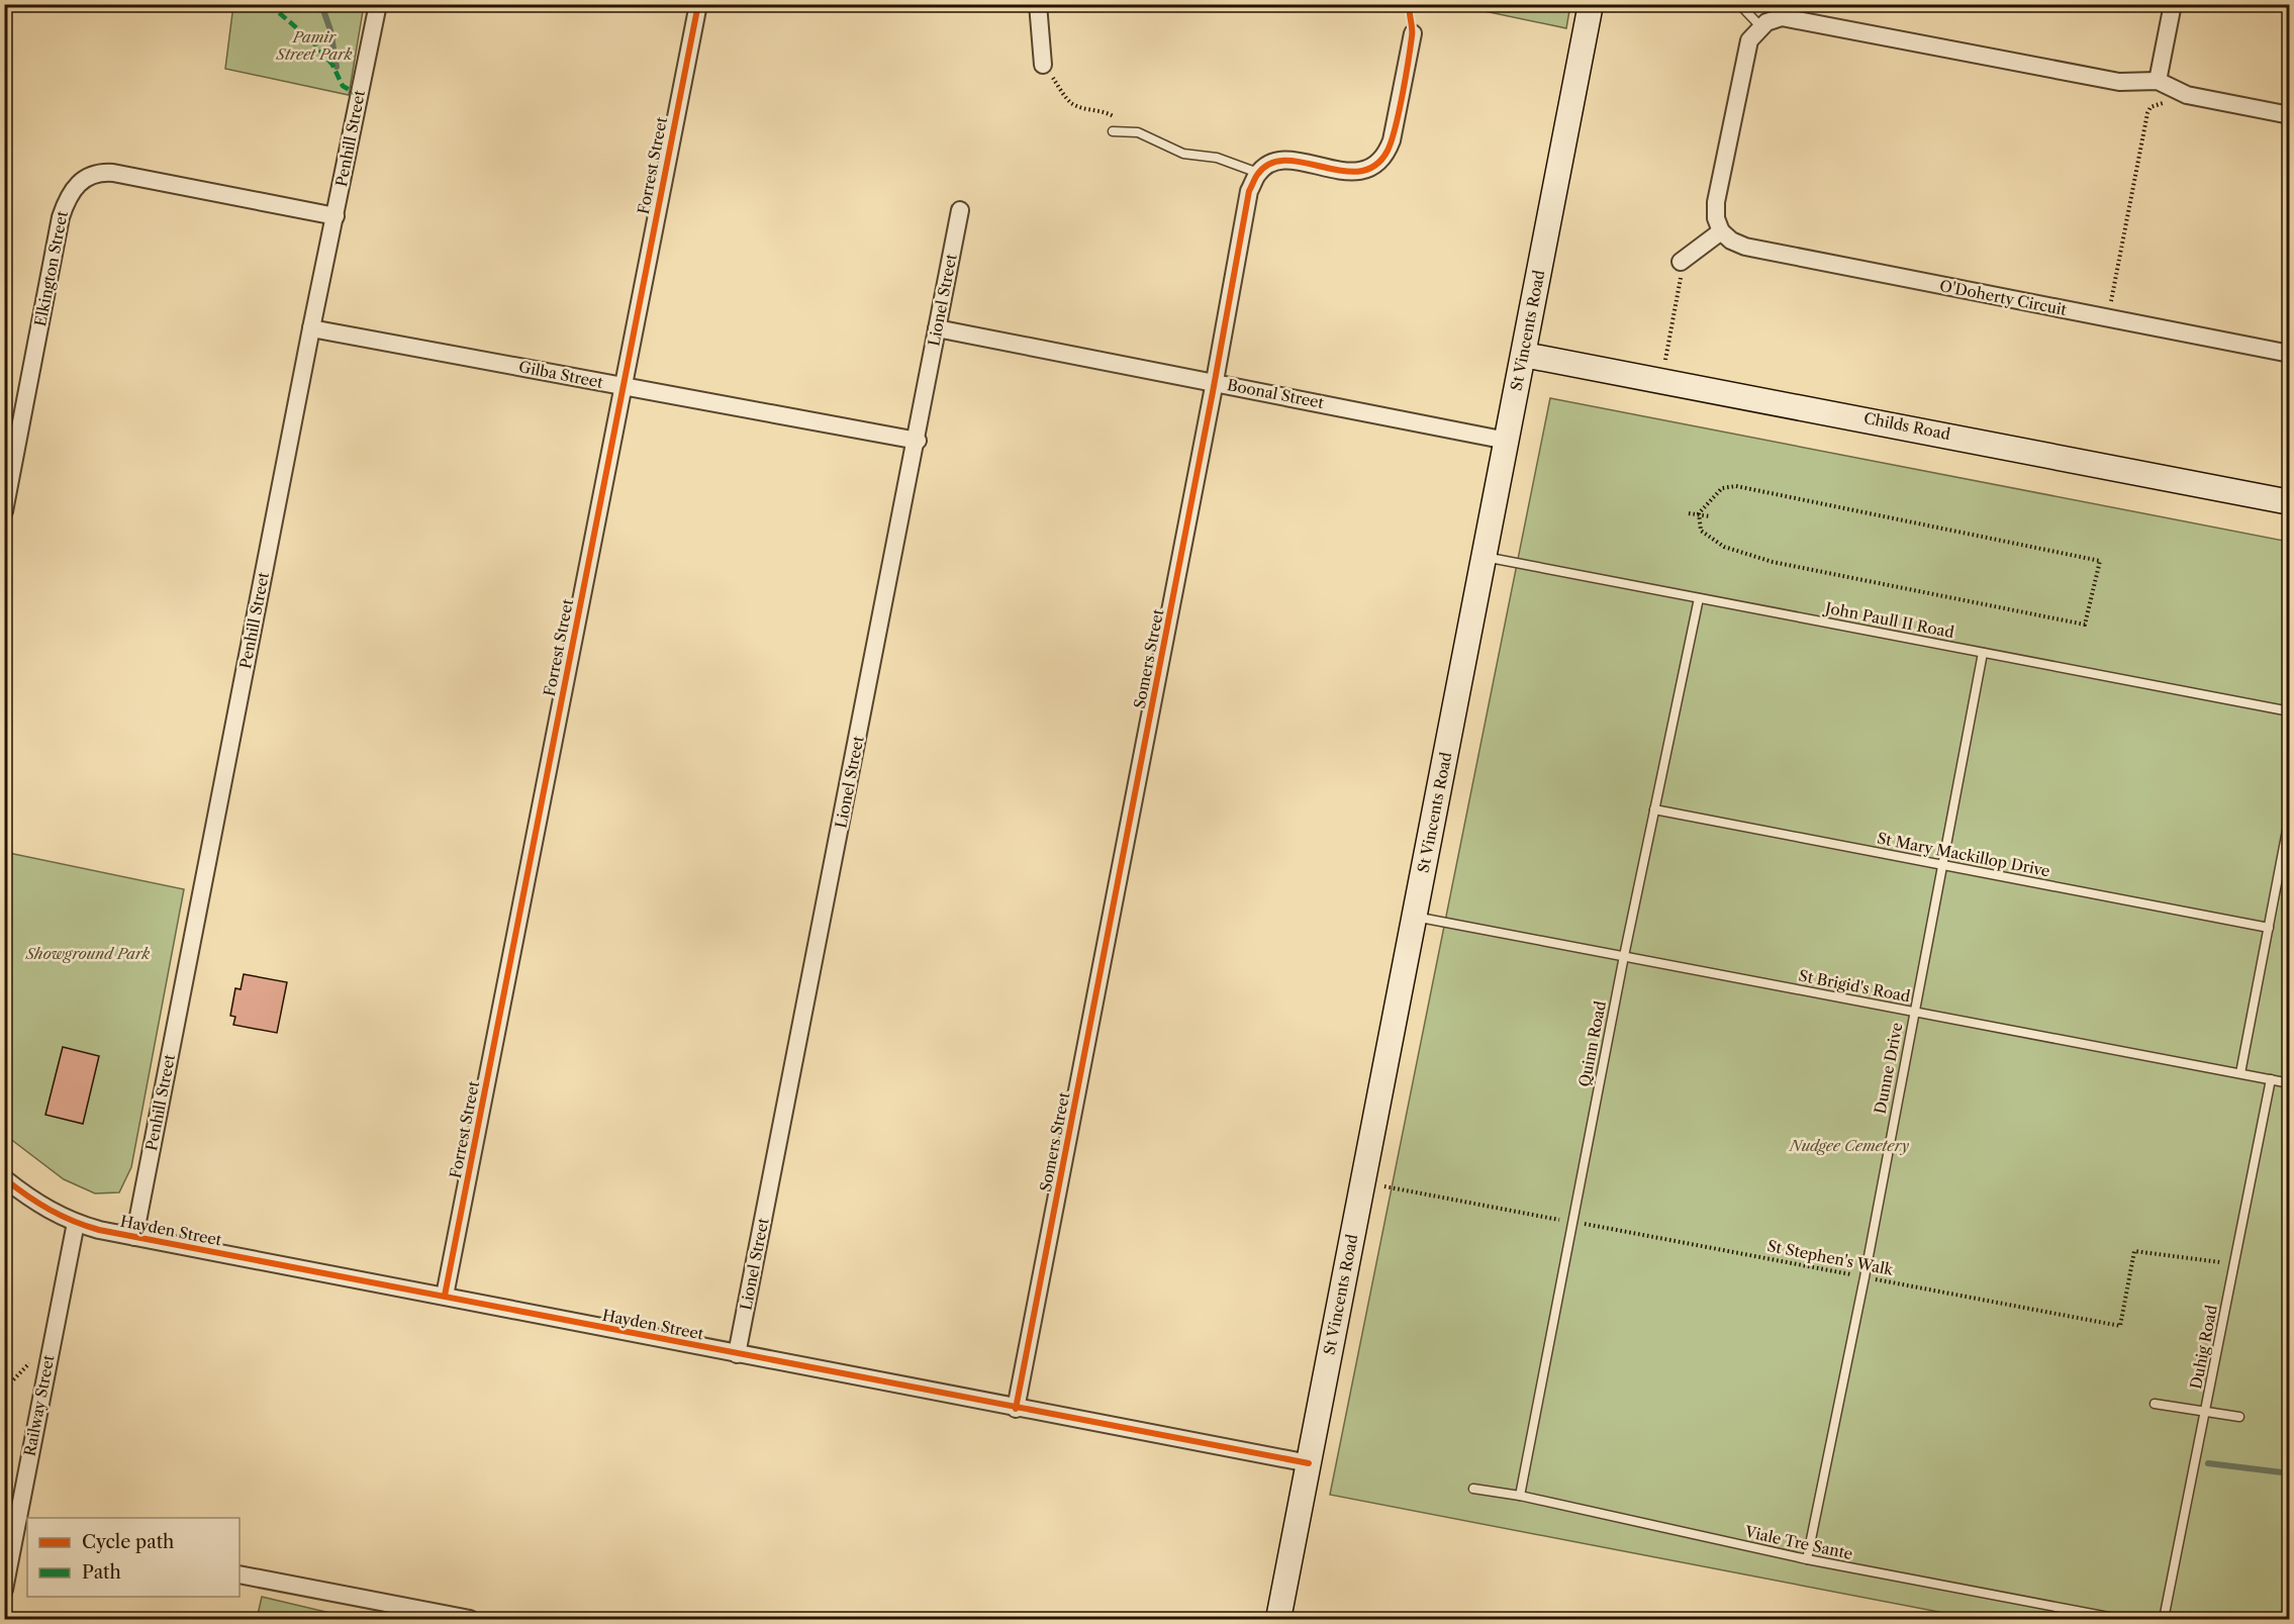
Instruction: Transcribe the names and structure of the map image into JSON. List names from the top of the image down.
{
  "streets": {
    "main road": ["St Vincents Road", "Childs Road"],
    "street": [
      "Penhill Street",
      "Forrest Street",
      "Elkington Street",
      "O'Doherty Circuit",
      "Lionel Street",
      "Gilba Street",
      "Boonal Street",
      "Somers Street",
      "Hayden Street",
      "Railway Street"
    ],
    "lane": [
      "John Paull II Road",
      "St Mary Mackillop Drive",
      "St Brigid's Road",
      "Quinn Road",
      "Dunne Drive",
      "Duhig Road",
      "Viale Tre Sante"
    ],
    "path": ["St Stephen's Walk"]
  },
  "crossings": [
    ["Penhill Street", "Elkington Street"],
    ["Penhill Street", "Gilba Street"],
    ["Penhill Street", "Hayden Street"],
    ["Forrest Street", "Gilba Street"],
    ["Forrest Street", "Hayden Street"],
    ["Lionel Street", "Gilba Street"],
    ["Lionel Street", "Boonal Street"],
    ["Lionel Street", "Hayden Street"],
    ["St Vincents Road", "Boonal Street"],
    ["St Vincents Road", "Childs Road"],
    ["St Vincents Road", "John Paull II Road"],
    ["St Vincents Road", "St Brigid's Road"],
    ["St Vincents Road", "Hayden Street"],
    ["St Vincents Road", "St Stephen's Walk"],
    ["Boonal Street", "Somers Street"],
    ["John Paull II Road", "Quinn Road"],
    ["John Paull II Road", "Dunne Drive"],
    ["Somers Street", "Hayden Street"],
    ["St Mary Mackillop Drive", "Quinn Road"],
    ["St Mary Mackillop Drive", "Dunne Drive"],
    ["St Brigid's Road", "Quinn Road"],
    ["St Brigid's Road", "Dunne Drive"],
    ["St Brigid's Road", "Duhig Road"],
    ["Quinn Road", "St Stephen's Walk"],
    ["Quinn Road", "Viale Tre Sante"],
    ["Dunne Drive", "St Stephen's Walk"],
    ["Dunne Drive", "Viale Tre Sante"],
    ["Hayden Street", "Railway Street"],
    ["St Stephen's Walk", "Duhig Road"]
  ],
  "parks": ["Pamir Street Park", "Showground Park", "Nudgee Cemetery"],
  "legend": ["Cycle path", "Path"]
}
